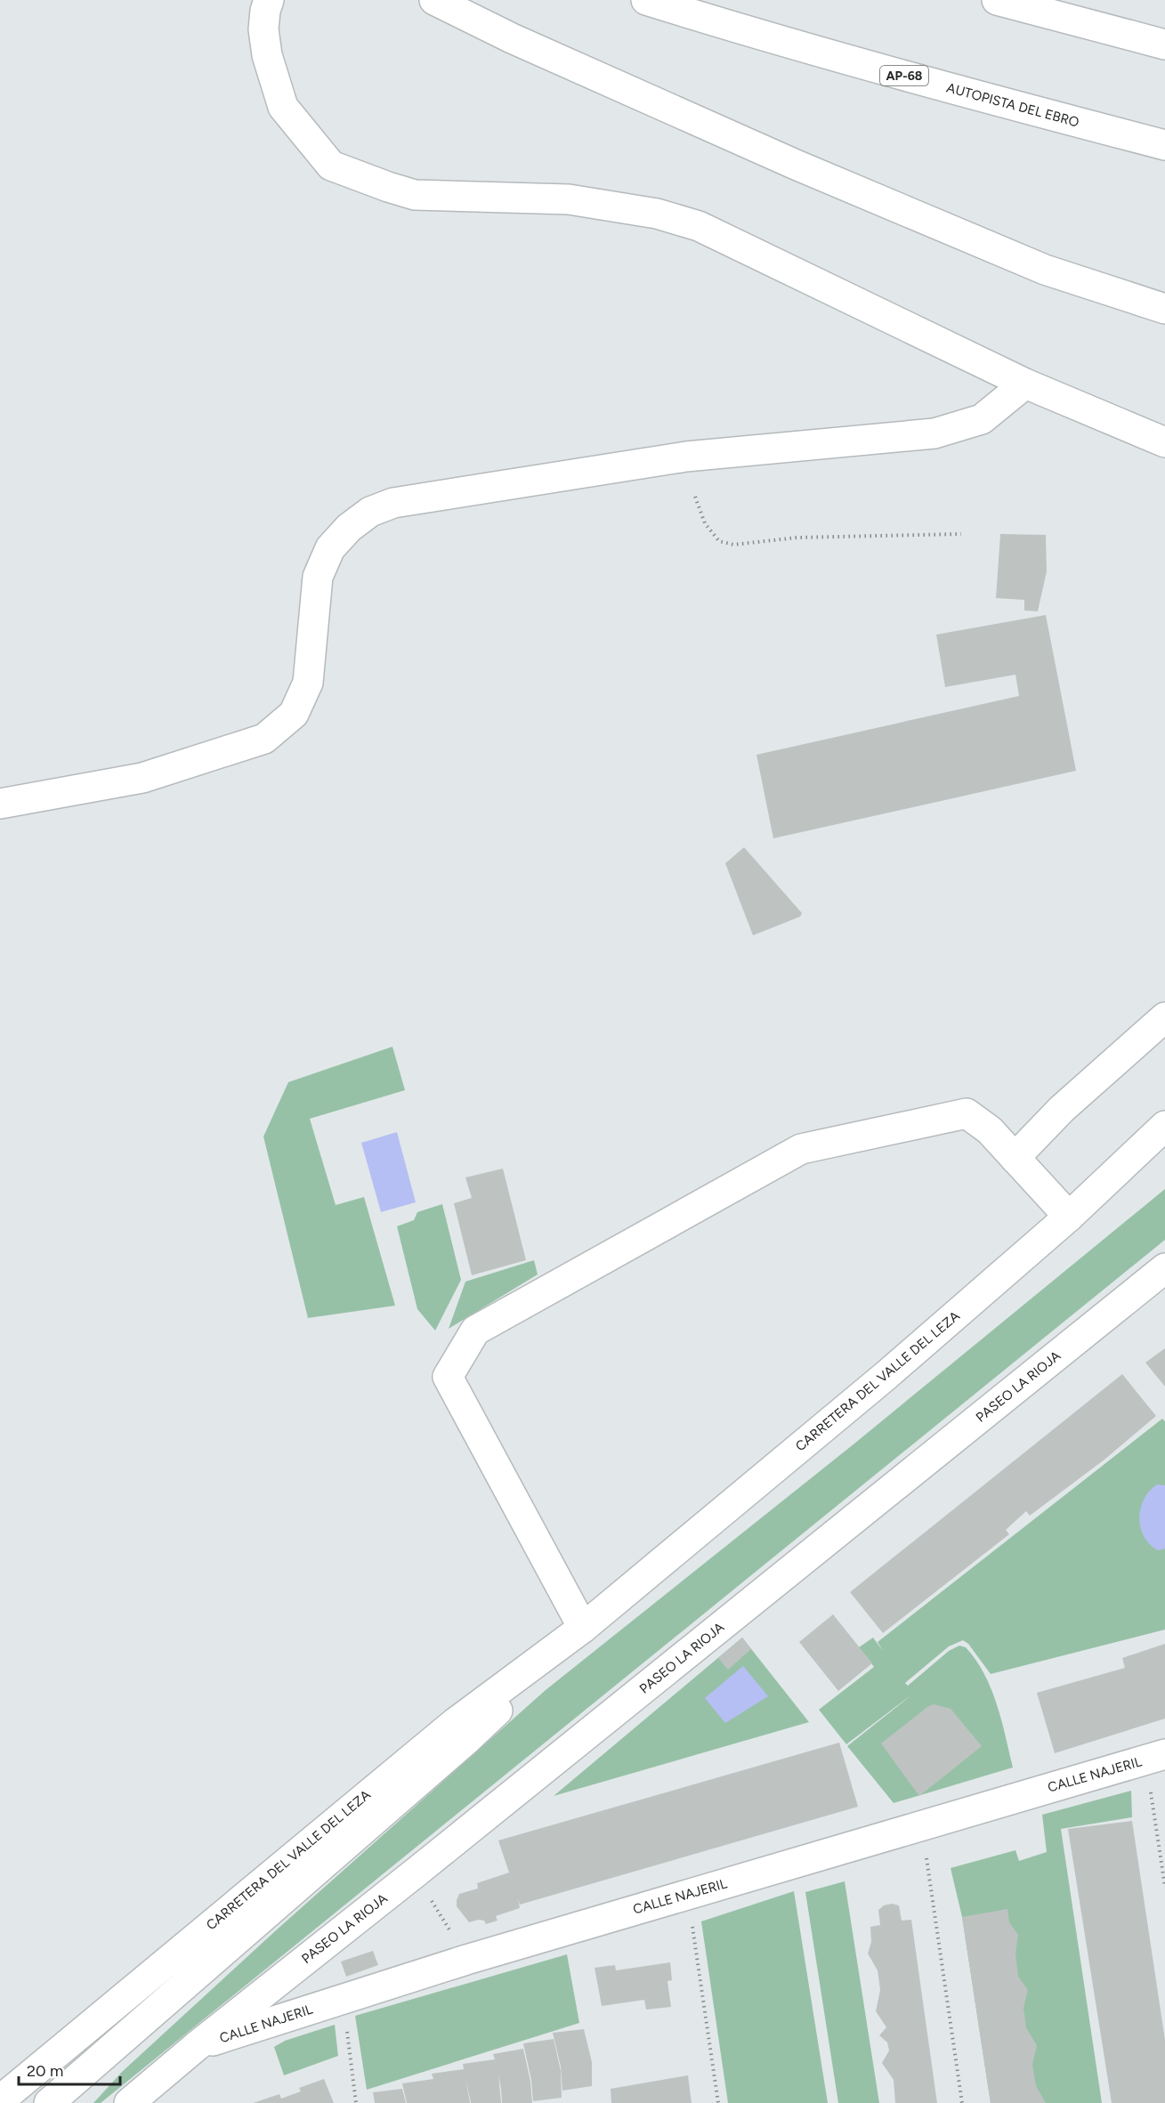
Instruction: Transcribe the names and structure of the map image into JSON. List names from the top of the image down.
{
  "streets": {
    "main road": [
      "AP-68",
      "AUTOPISTA DEL EBRO",
      "CARRETERA DEL VALLE DEL LEZA",
      "PASEO LA RIOJA",
      "CALLE NAJERIL"
    ]
  },
  "crossings": [
    ["PASEO LA RIOJA", "CALLE NAJERIL"]
  ],
  "scale_bar": "20 m"
}
